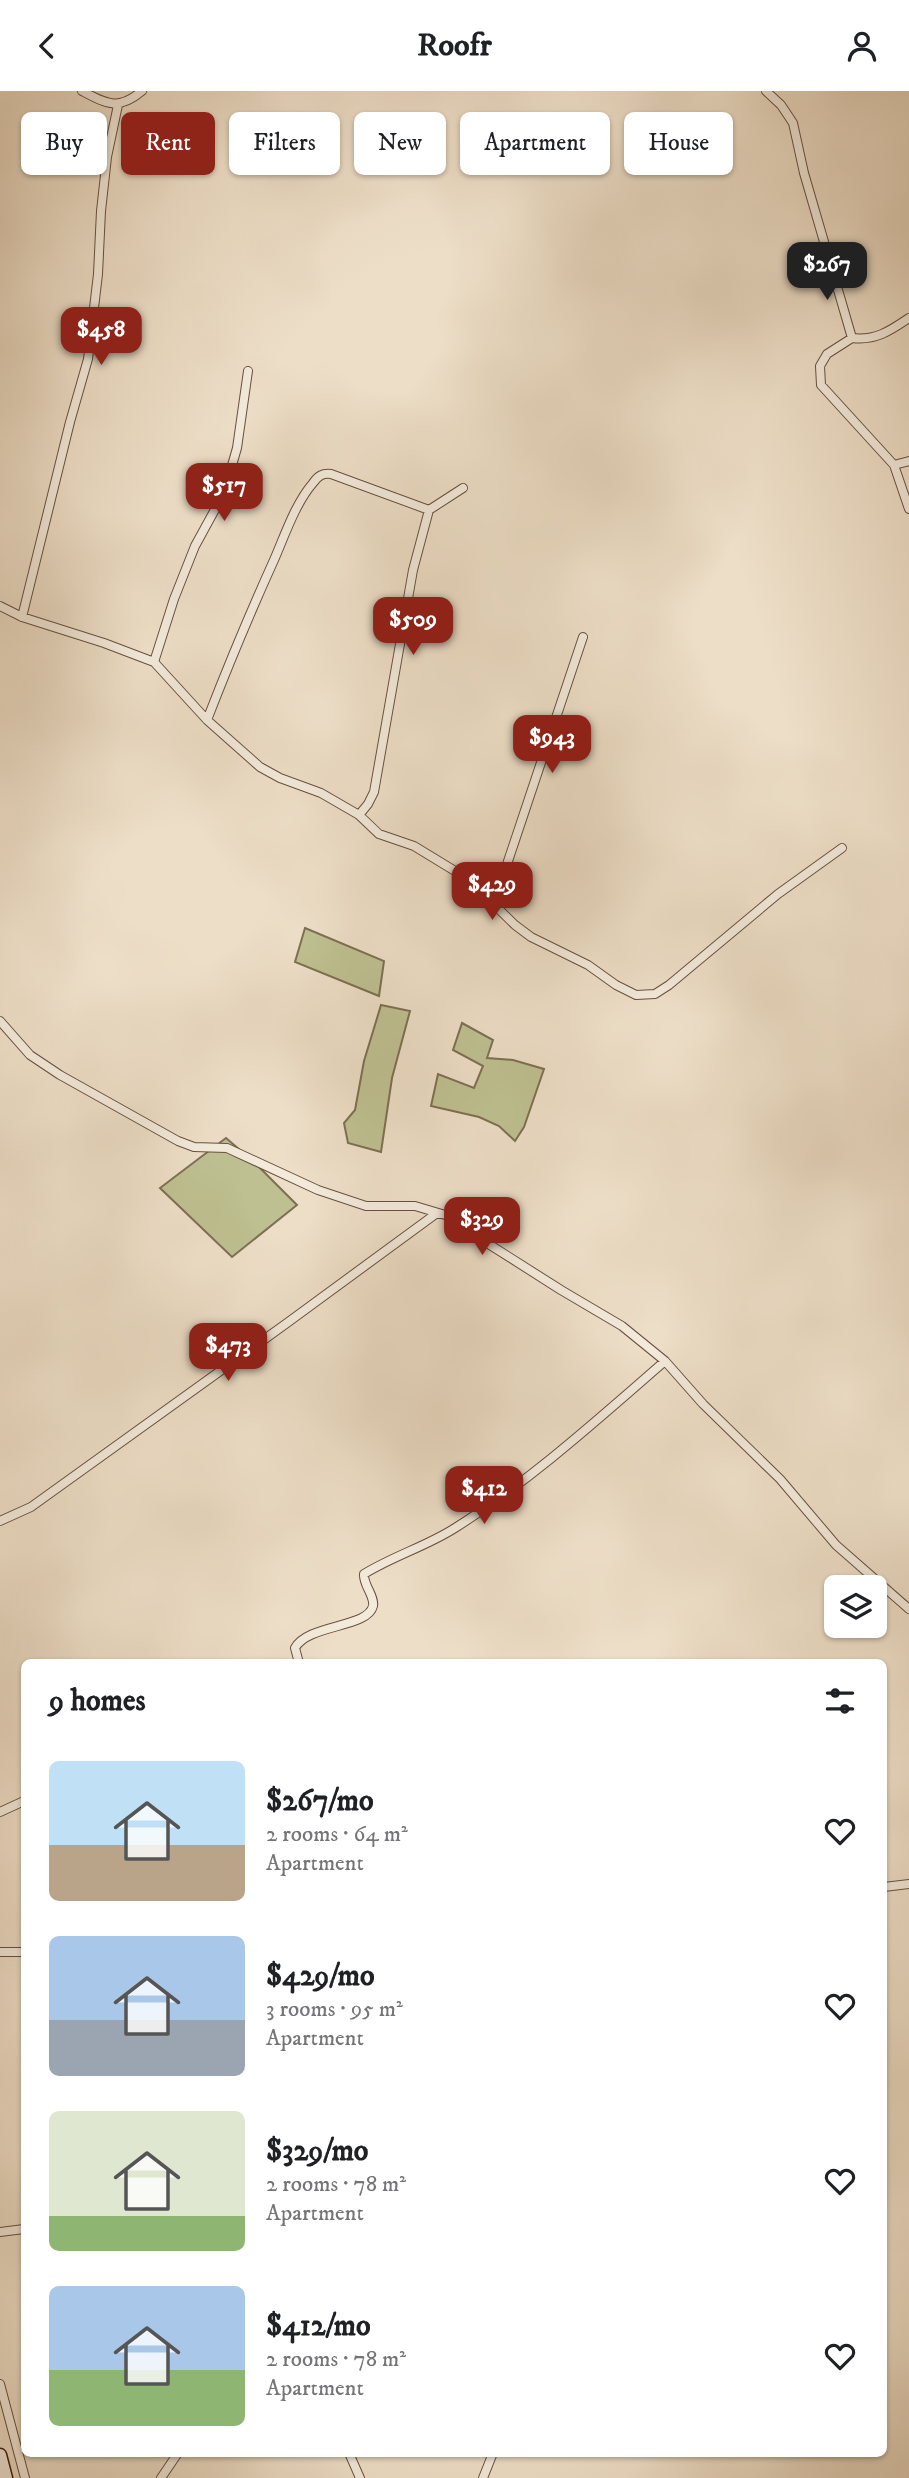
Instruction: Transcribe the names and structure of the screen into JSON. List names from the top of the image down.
{
  "page": {
    "header": "Roofr",
    "chip": [
      "Buy",
      "Rent",
      "Filters",
      "New",
      "Apartment",
      "House"
    ],
    "price": [
      "$267",
      "$458",
      "$517",
      "$509",
      "$943",
      "$429",
      "$329",
      "$473",
      "$412"
    ],
    "heading": "9 homes",
    "list": [
      {
        "name": "$267/mo",
        "note": "2 rooms · 64 m² · Apartment"
      },
      {
        "name": "$429/mo",
        "note": "3 rooms · 95 m² · Apartment"
      },
      {
        "name": "$329/mo",
        "note": "2 rooms · 78 m² · Apartment"
      },
      {
        "name": "$412/mo",
        "note": "2 rooms · 78 m² · Apartment"
      }
    ]
  }
}
